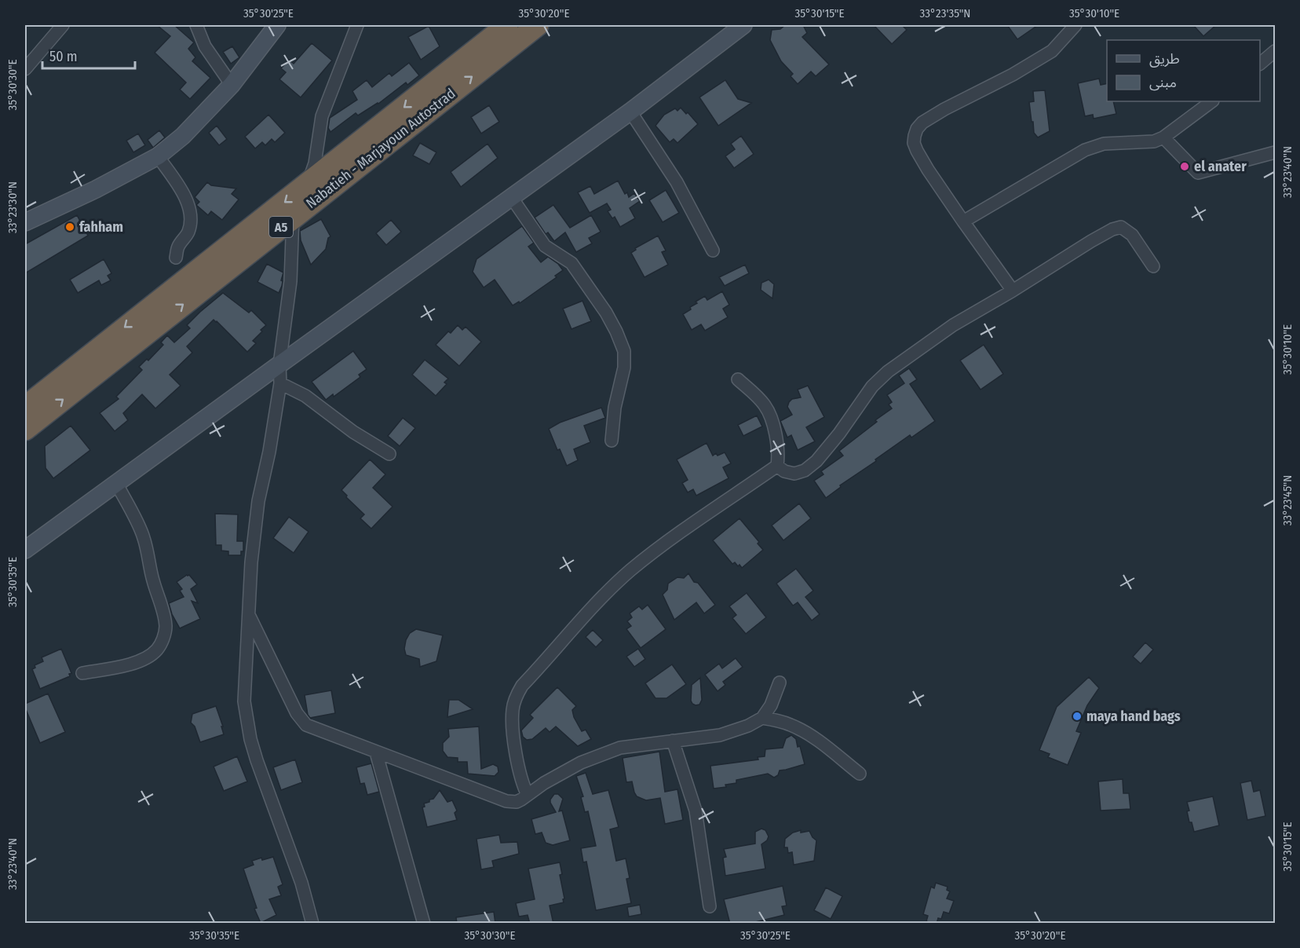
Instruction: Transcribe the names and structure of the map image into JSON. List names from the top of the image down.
{
  "streets": {
    "highway": ["Nabatieh - Marjayoun Autostrad", "A5"]
  },
  "places": ["el anater", "fahham", "maya hand bags"],
  "legend": ["طريق", "مبنى"],
  "scale_bar": "50 m",
  "coordinates": [
    "35°30'25\"E",
    "35°30'20\"E",
    "35°30'15\"E",
    "33°23'35\"N",
    "35°30'10\"E",
    "35°30'30\"E",
    "33°23'40\"N",
    "33°23'30\"N",
    "33°23'45\"N",
    "35°30'35\"E"
  ]
}
